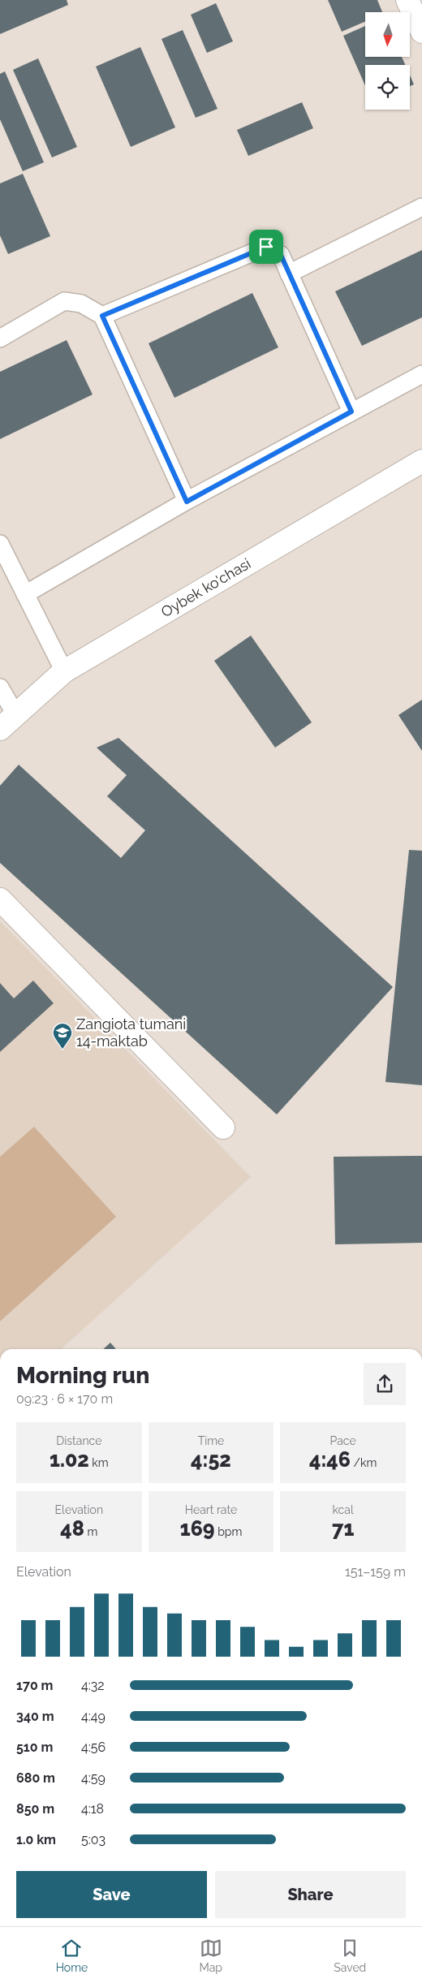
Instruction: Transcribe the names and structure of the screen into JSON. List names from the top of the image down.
{
  "streets": {
    "street": ["Oybek ko'chasi"]
  },
  "places": {
    "school or university": ["Zangiota tumani 14-maktab"]
  },
  "north": "bottom",
  "page": {
    "heading": ["Morning run", "09:23 · 6 × 170 m"],
    "stats": [
      ["Distance", "1.02 km"],
      ["Time", "4:52"],
      ["Pace", "4:46 /km"],
      ["Elevation", "48 m"],
      ["Heart rate", "169 bpm"],
      ["kcal", "71"]
    ],
    "chart": ["Elevation", "151–159 m"],
    "list": [
      {
        "name": "170 m",
        "note": "4:32"
      },
      {
        "name": "340 m",
        "note": "4:49"
      },
      {
        "name": "510 m",
        "note": "4:56"
      },
      {
        "name": "680 m",
        "note": "4:59"
      },
      {
        "name": "850 m",
        "note": "4:18"
      },
      {
        "name": "1.0 km",
        "note": "5:03"
      }
    ],
    "buttons": ["Save", "Share"],
    "tabs": ["Home", "Map", "Saved"]
  }
}
